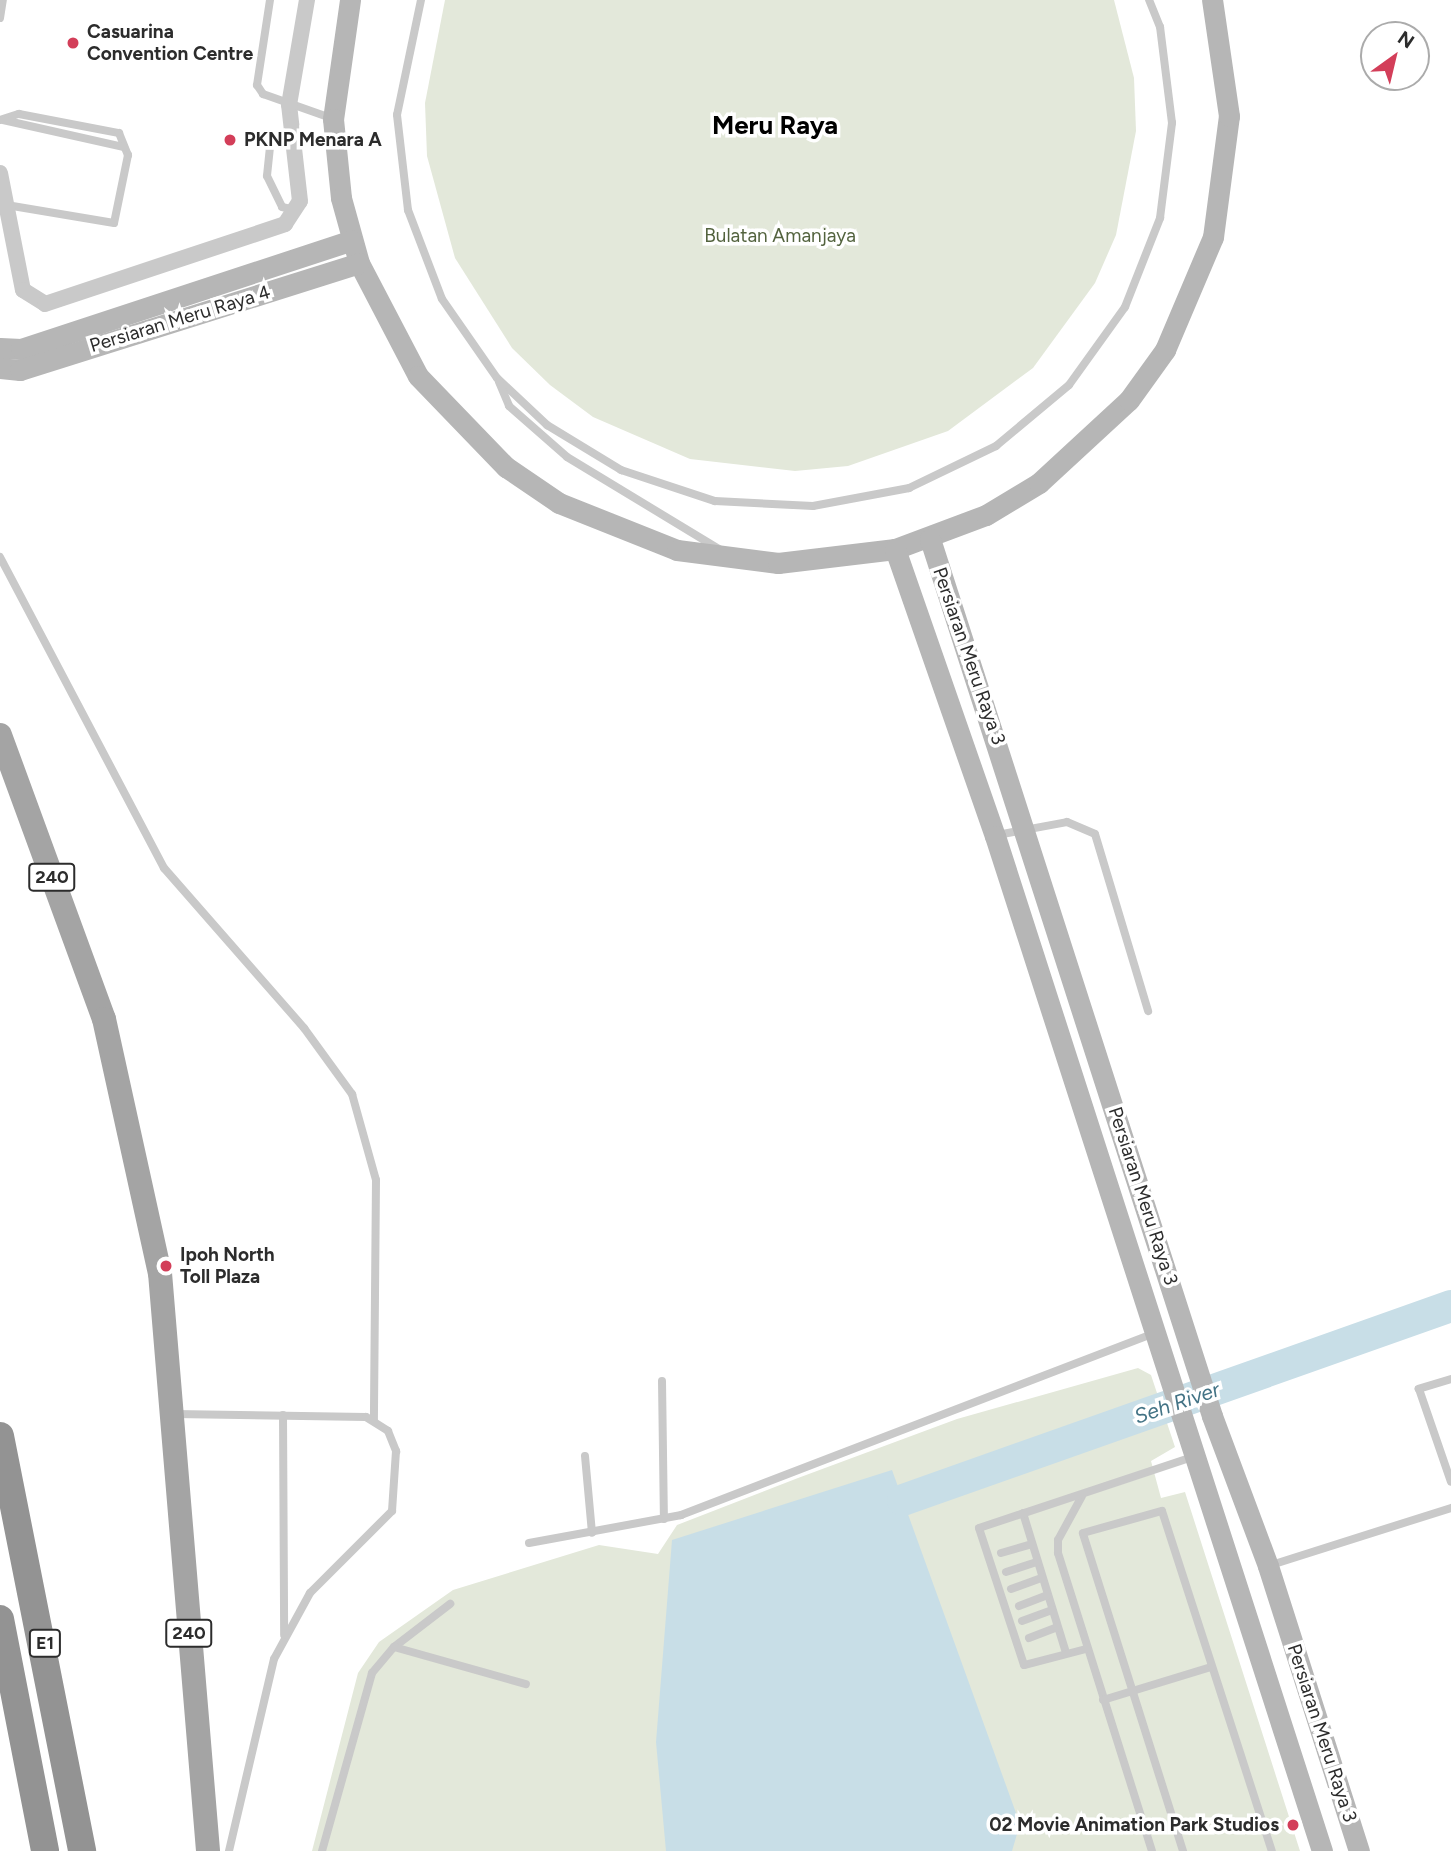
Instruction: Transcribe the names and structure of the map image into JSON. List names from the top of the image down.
{
  "streets": {
    "highway": ["E1"],
    "main road": ["240"],
    "street": ["Persiaran Meru Raya 4", "Persiaran Meru Raya 3"]
  },
  "districts": ["Meru Raya"],
  "water": ["Seh River"],
  "parks": ["Bulatan Amanjaya"],
  "places": [
    "Casuarina Convention Centre",
    "PKNP Menara A",
    "Ipoh North Toll Plaza",
    "02 Movie Animation Park Studios"
  ],
  "north": "top right"
}
